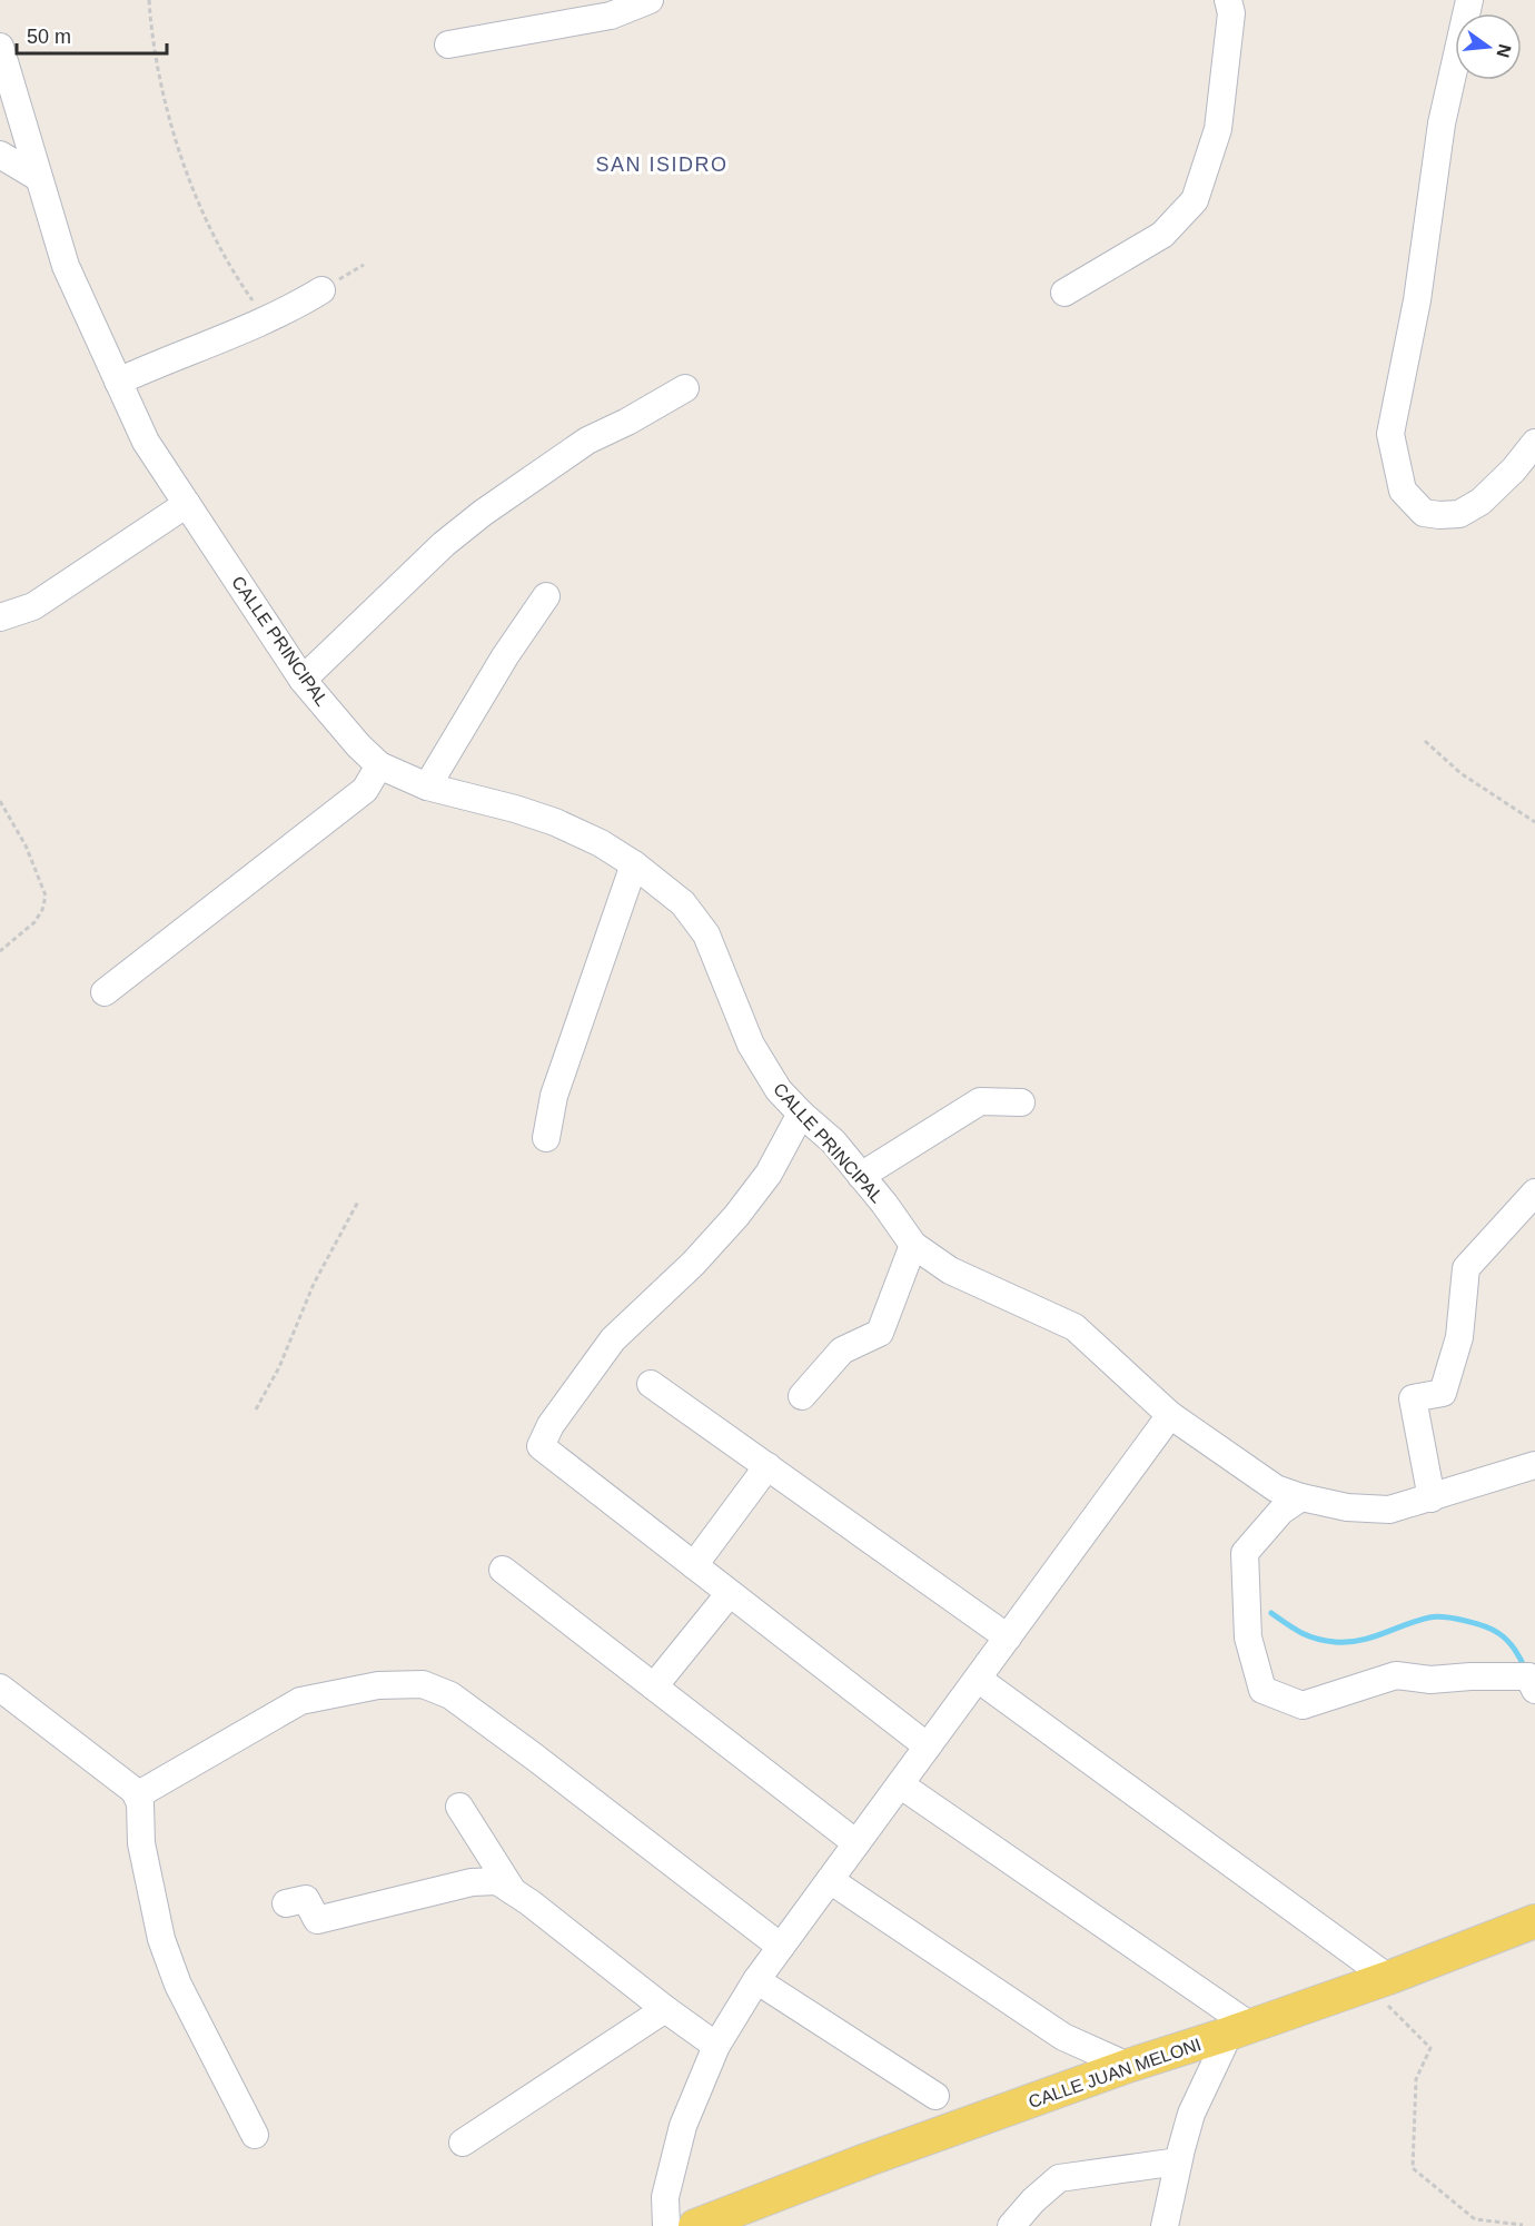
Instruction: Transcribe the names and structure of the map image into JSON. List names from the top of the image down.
{
  "streets": {
    "main road": ["CALLE JUAN MELONI"],
    "street": ["CALLE PRINCIPAL"]
  },
  "districts": ["SAN ISIDRO"],
  "scale_bar": "50 m",
  "north": "right"
}
